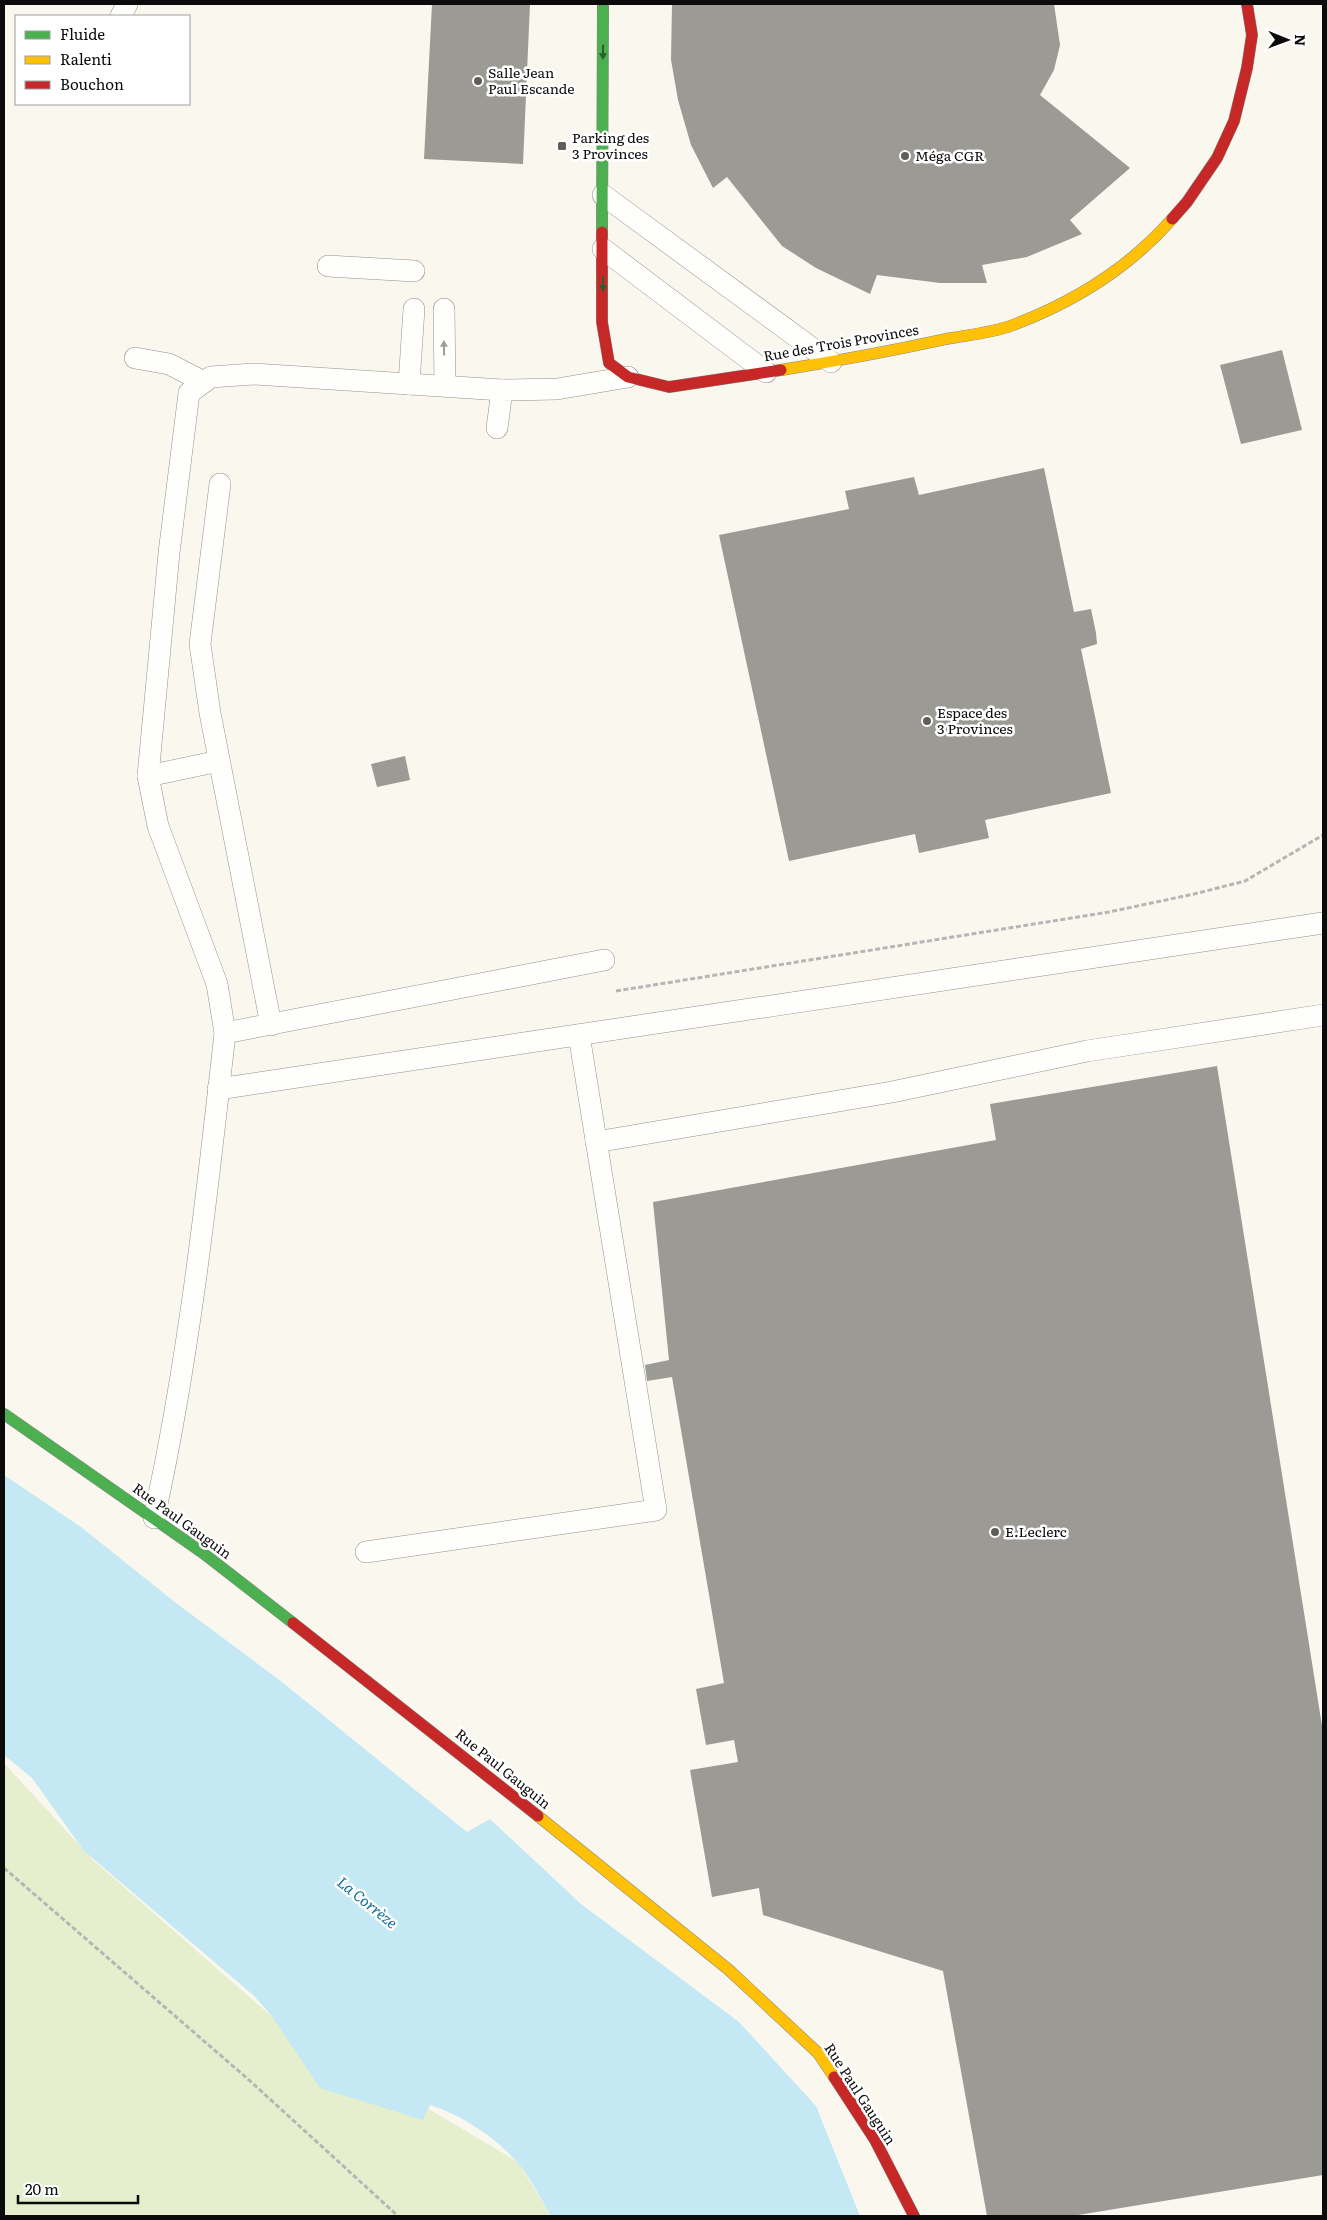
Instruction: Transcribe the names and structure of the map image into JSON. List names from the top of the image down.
{
  "streets": {
    "street": ["Rue des Trois Provinces", "Rue Paul Gauguin"]
  },
  "water": ["La Corrèze"],
  "places": {
    "other": [
      "Salle Jean Paul Escande",
      "Méga CGR",
      "Espace des 3 Provinces",
      "E.Leclerc"
    ],
    "transit": ["Parking des 3 Provinces"]
  },
  "legend": ["Fluide", "Ralenti", "Bouchon"],
  "scale_bar": "20 m",
  "north": "right"
}
